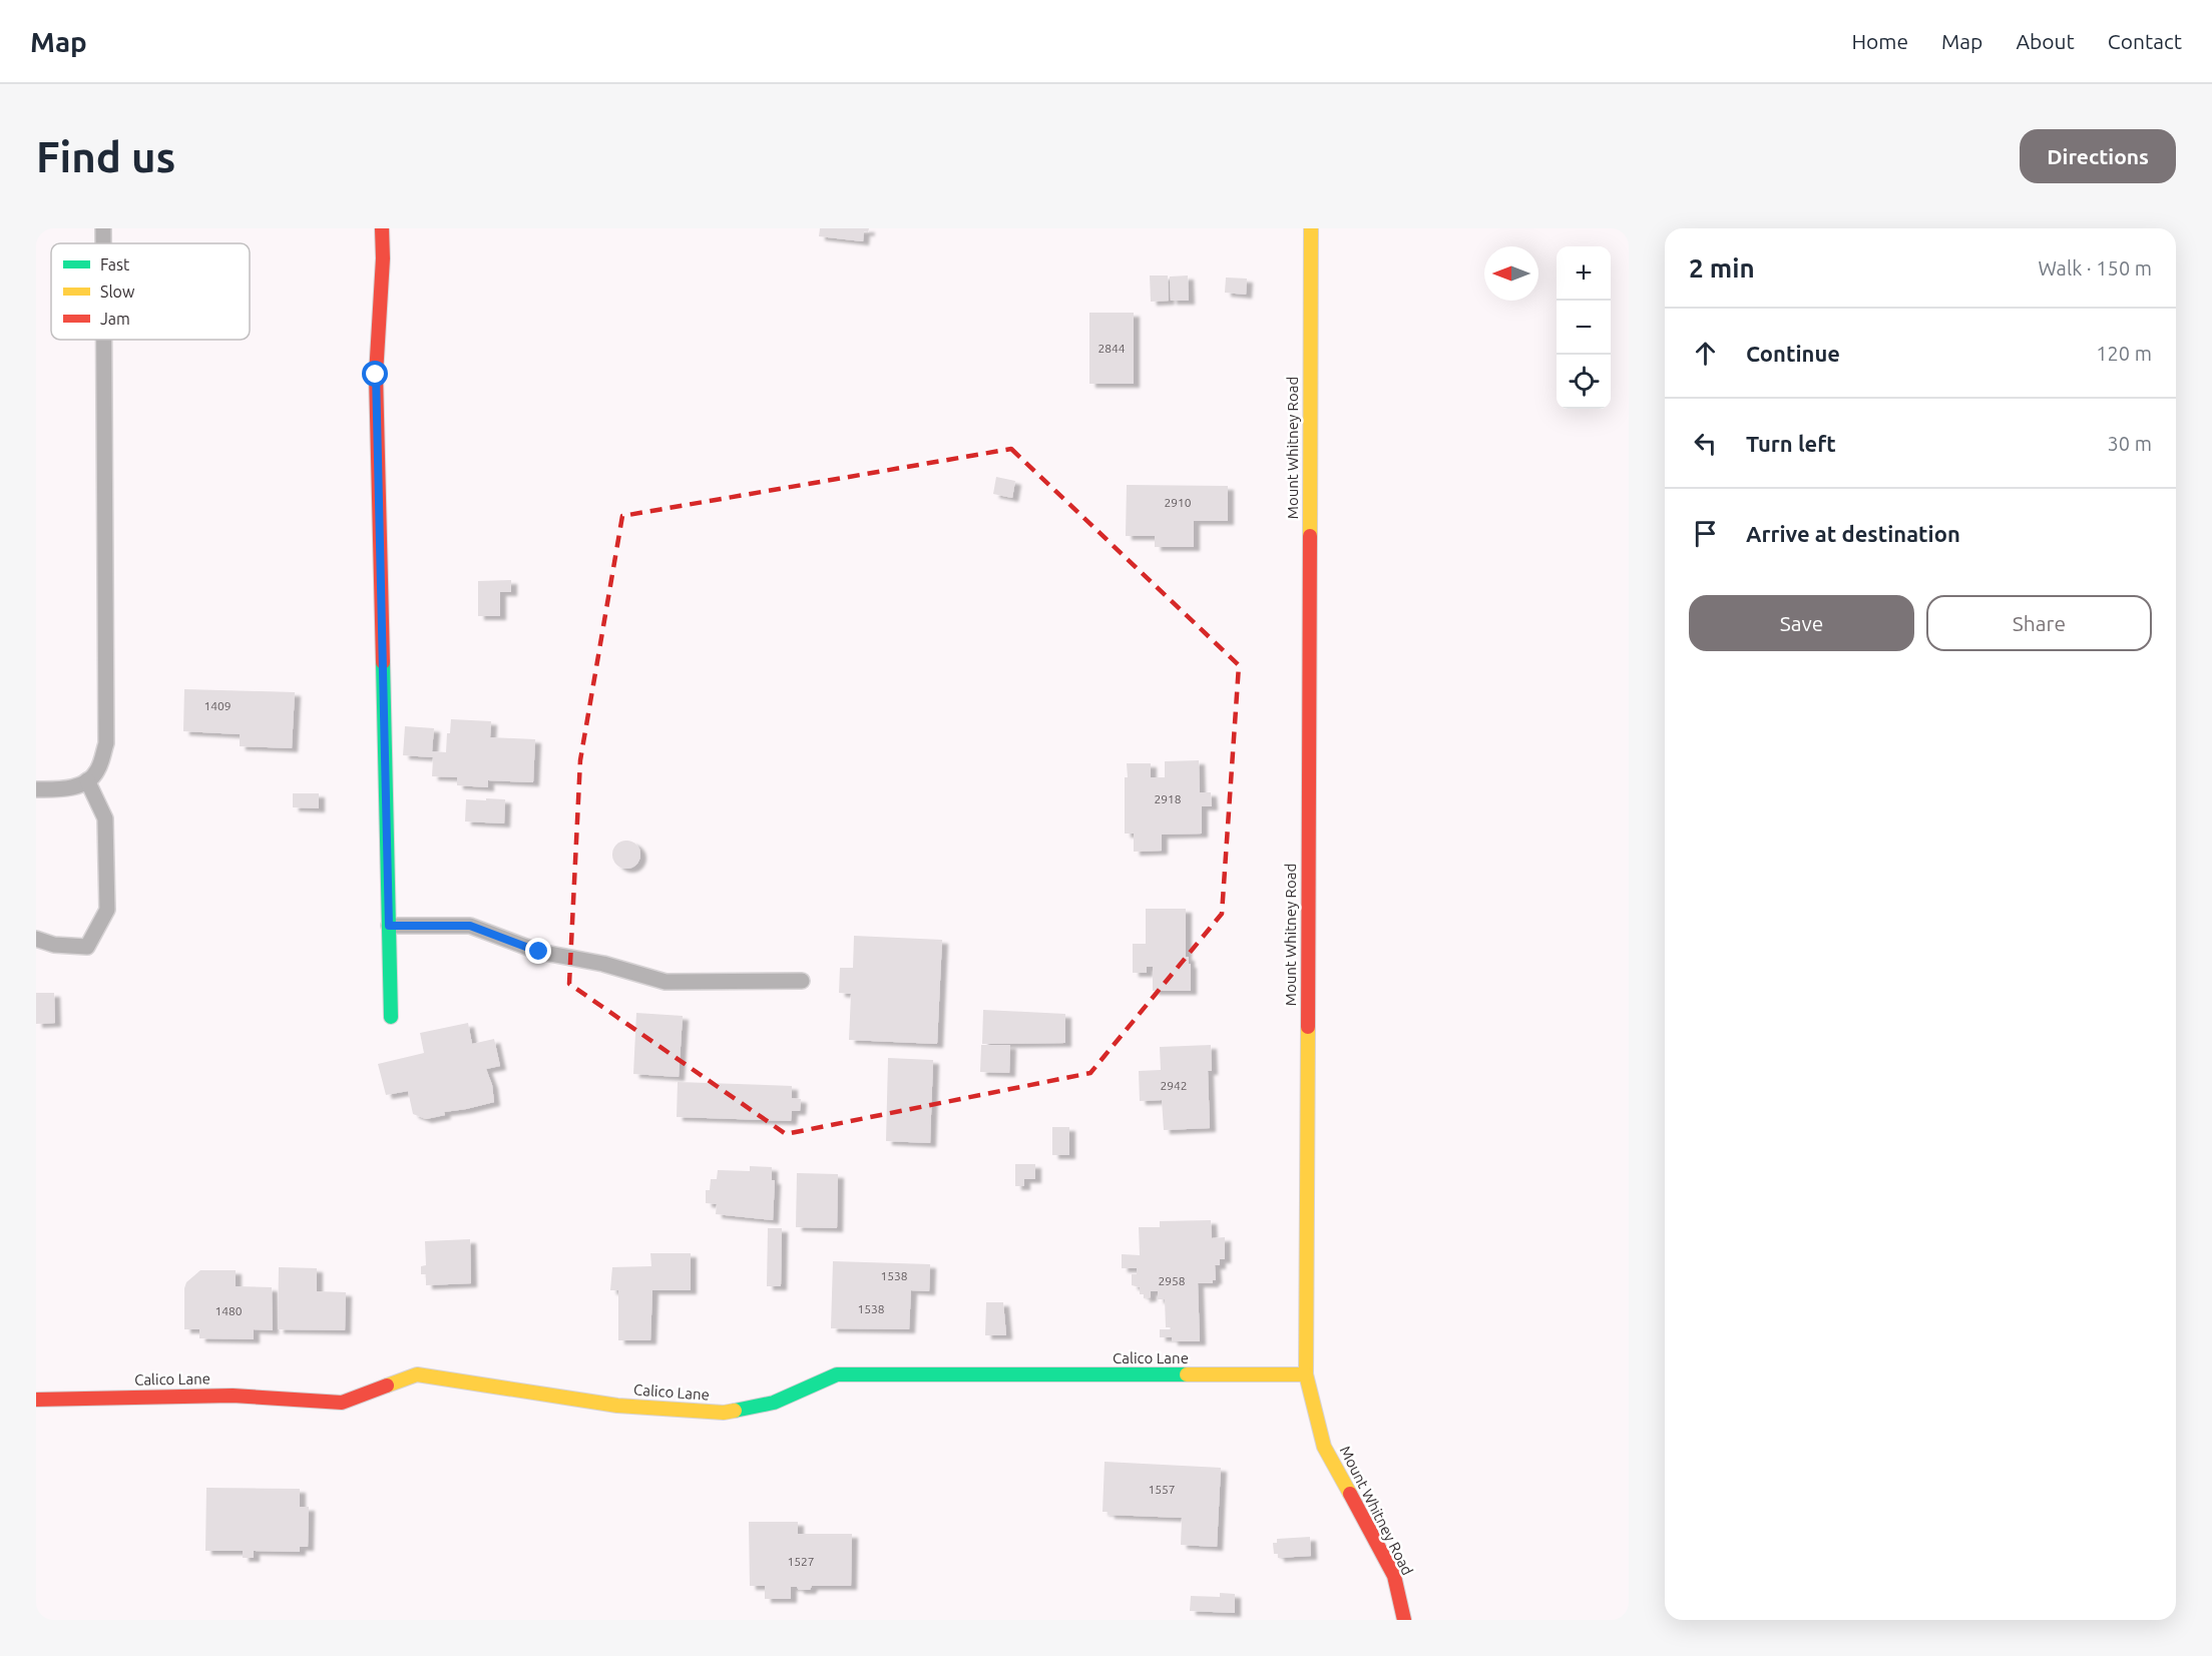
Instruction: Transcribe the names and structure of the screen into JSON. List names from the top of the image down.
{
  "streets": {
    "street": ["Mount Whitney Road", "Calico Lane"]
  },
  "crossings": [
    ["Mount Whitney Road", "Calico Lane"]
  ],
  "house_numbers": [
    "2844",
    "2910",
    "1409",
    "2918",
    "2942",
    "1538",
    "2958",
    "1538",
    "1480",
    "1557",
    "1527"
  ],
  "legend": ["Fast", "Slow", "Jam"],
  "north": "left",
  "page": {
    "header": "Map",
    "nav": [
      "Home",
      "Map",
      "About",
      "Contact"
    ],
    "buttons": [
      "Directions",
      ["Save", "Share"]
    ],
    "title": "Find us",
    "heading": ["2 min", "Walk · 150 m"],
    "map_buttons": ["+", "−"],
    "list": [
      ["Continue", "120 m"],
      ["Turn left", "30 m"],
      "Arrive at destination"
    ]
  }
}
